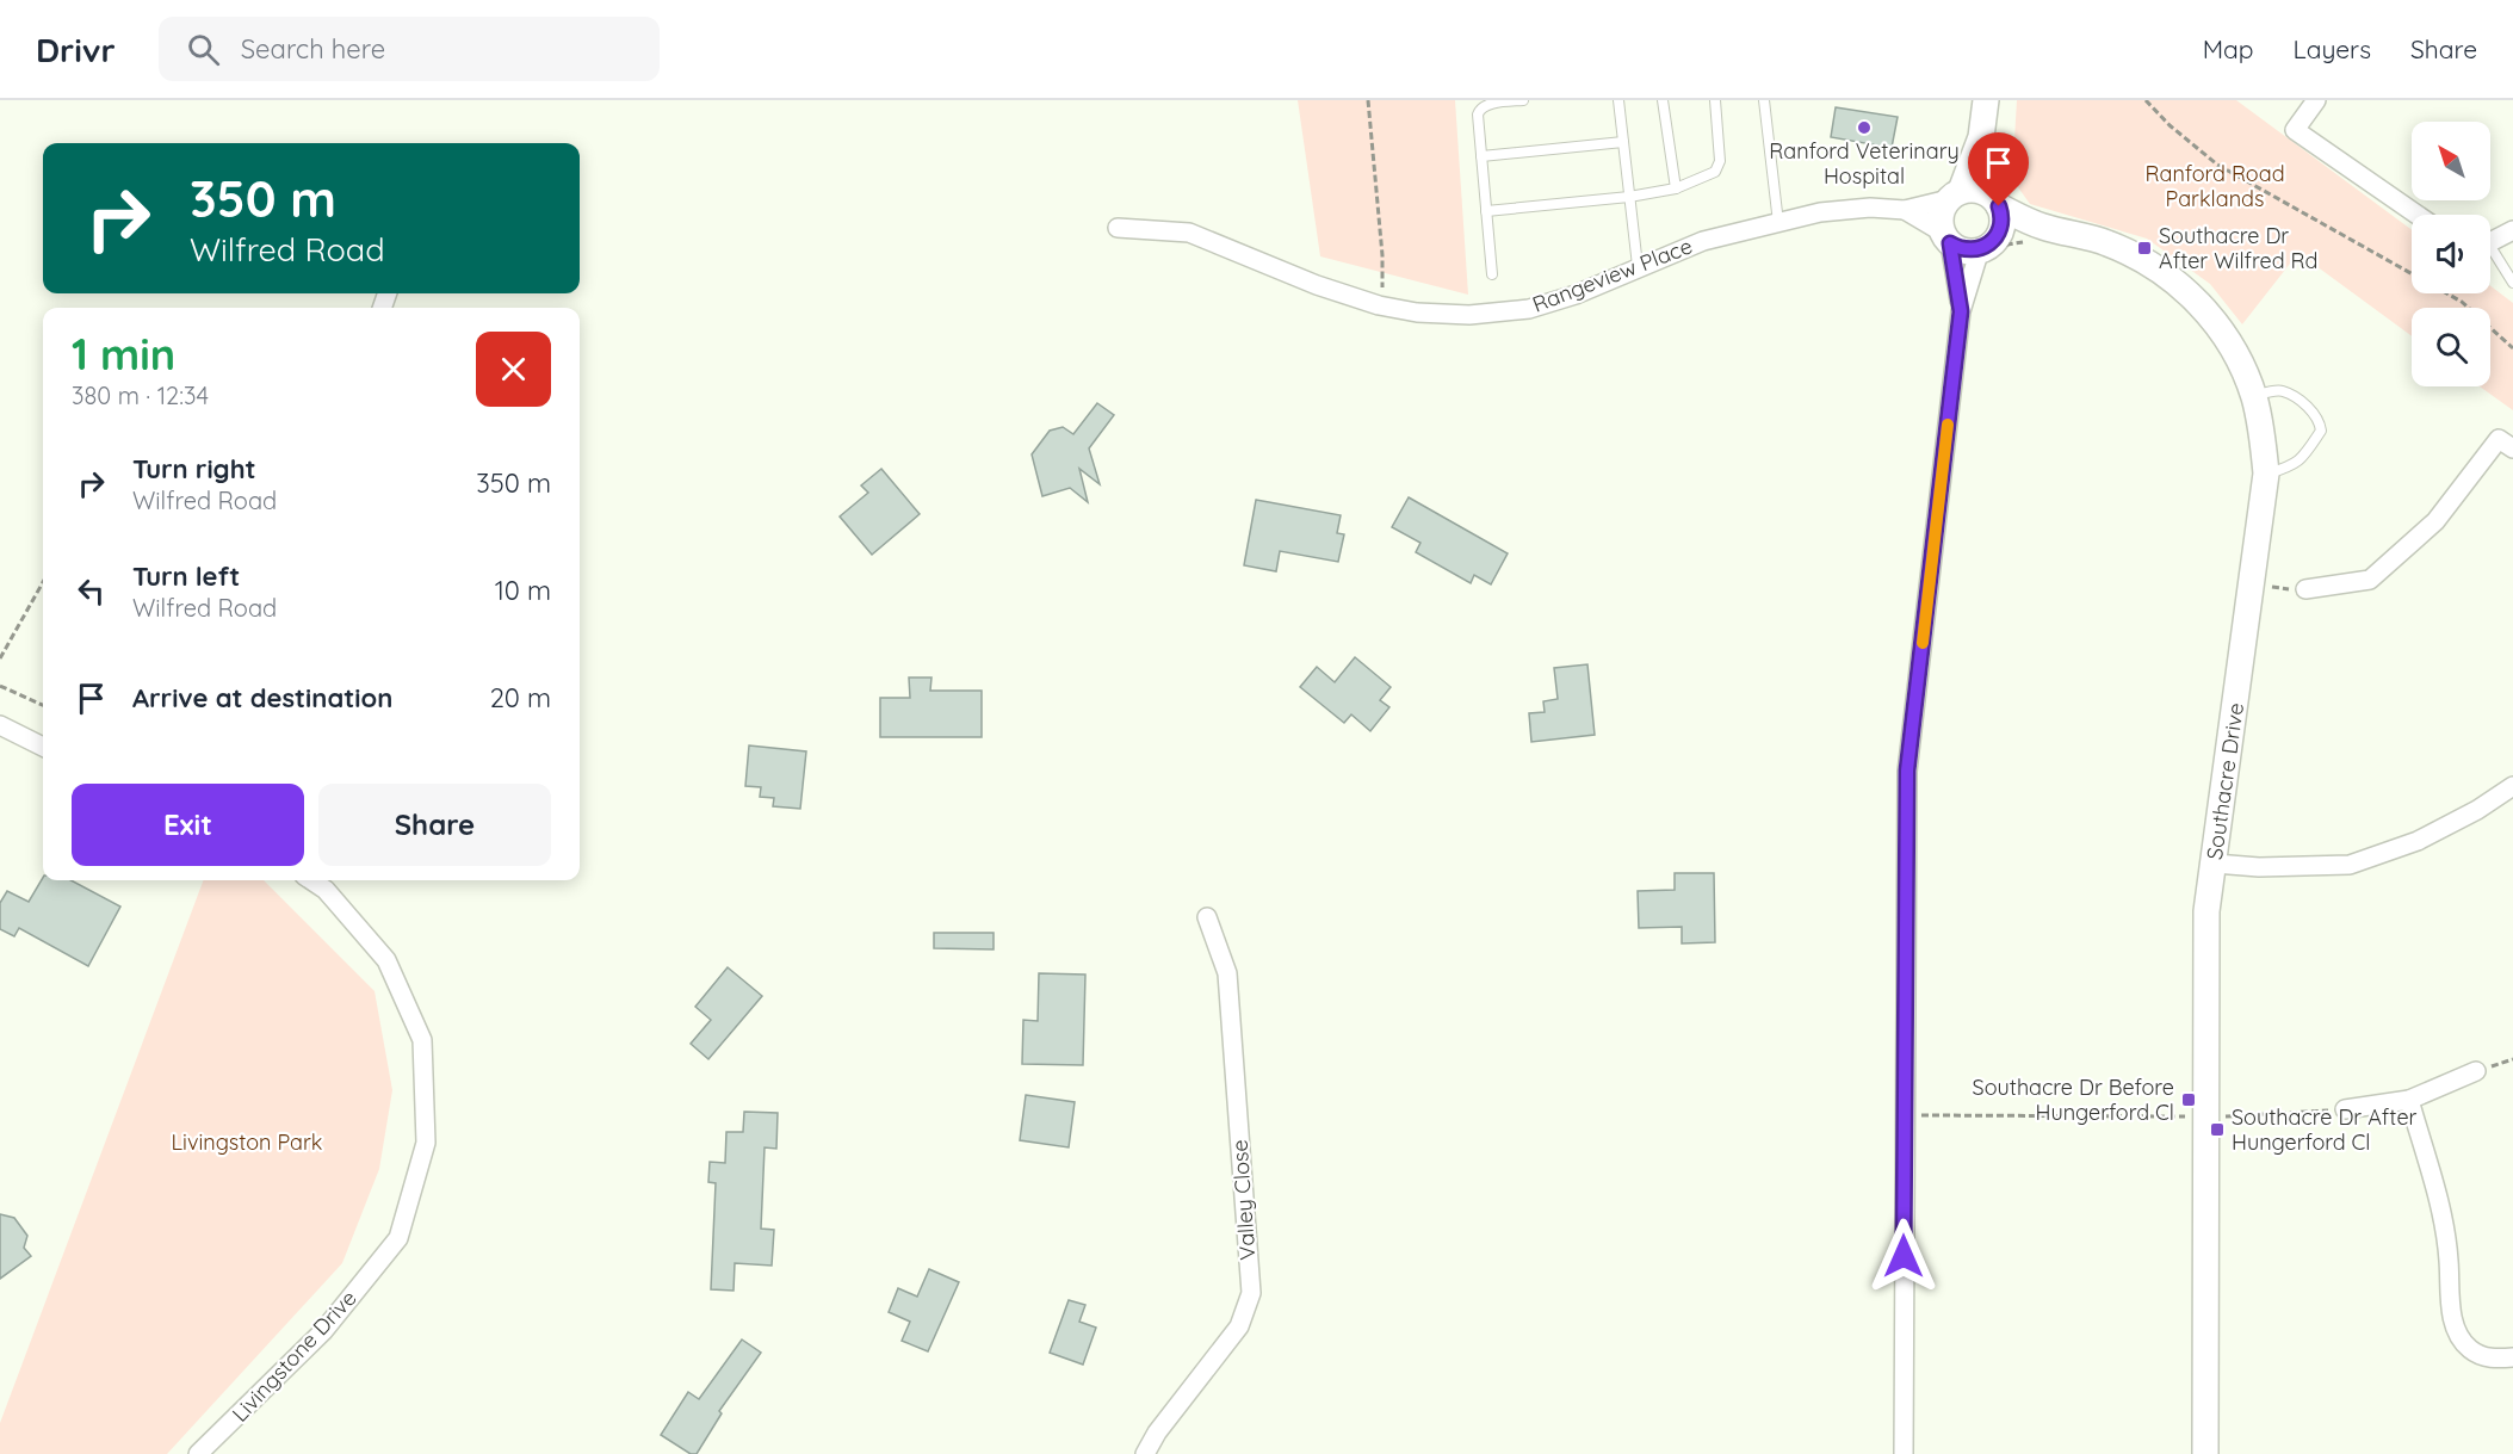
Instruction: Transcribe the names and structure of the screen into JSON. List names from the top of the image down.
{
  "streets": {
    "street": [
      "Rangeview Place",
      "Southacre Drive",
      "Valley Close",
      "Livingstone Drive"
    ]
  },
  "crossings": [
    ["Rangeview Place", "Southacre Drive"]
  ],
  "parks": ["Ranford Road Parklands", "Livingston Park"],
  "places": {
    "other": ["Ranford Veterinary Hospital"],
    "transit": ["Southacre Dr After Wilfred Rd", "Southacre Dr Before Hungerford Cl", "Southacre Dr After Hungerford Cl"]
  },
  "north": "top left",
  "page": {
    "header": "Drivr",
    "search": "Search here",
    "nav": ["Map", "Layers", "Share"],
    "turn": ["350 m", "Wilfred Road"],
    "heading": ["1 min", "380 m · 12:34"],
    "list": [
      {
        "name": "Turn right",
        "note": "Wilfred Road",
        "value": "350 m"
      },
      {
        "name": "Turn left",
        "note": "Wilfred Road",
        "value": "10 m"
      },
      {
        "name": "Arrive at destination",
        "value": "20 m"
      }
    ],
    "buttons": ["Exit", "Share"]
  }
}
